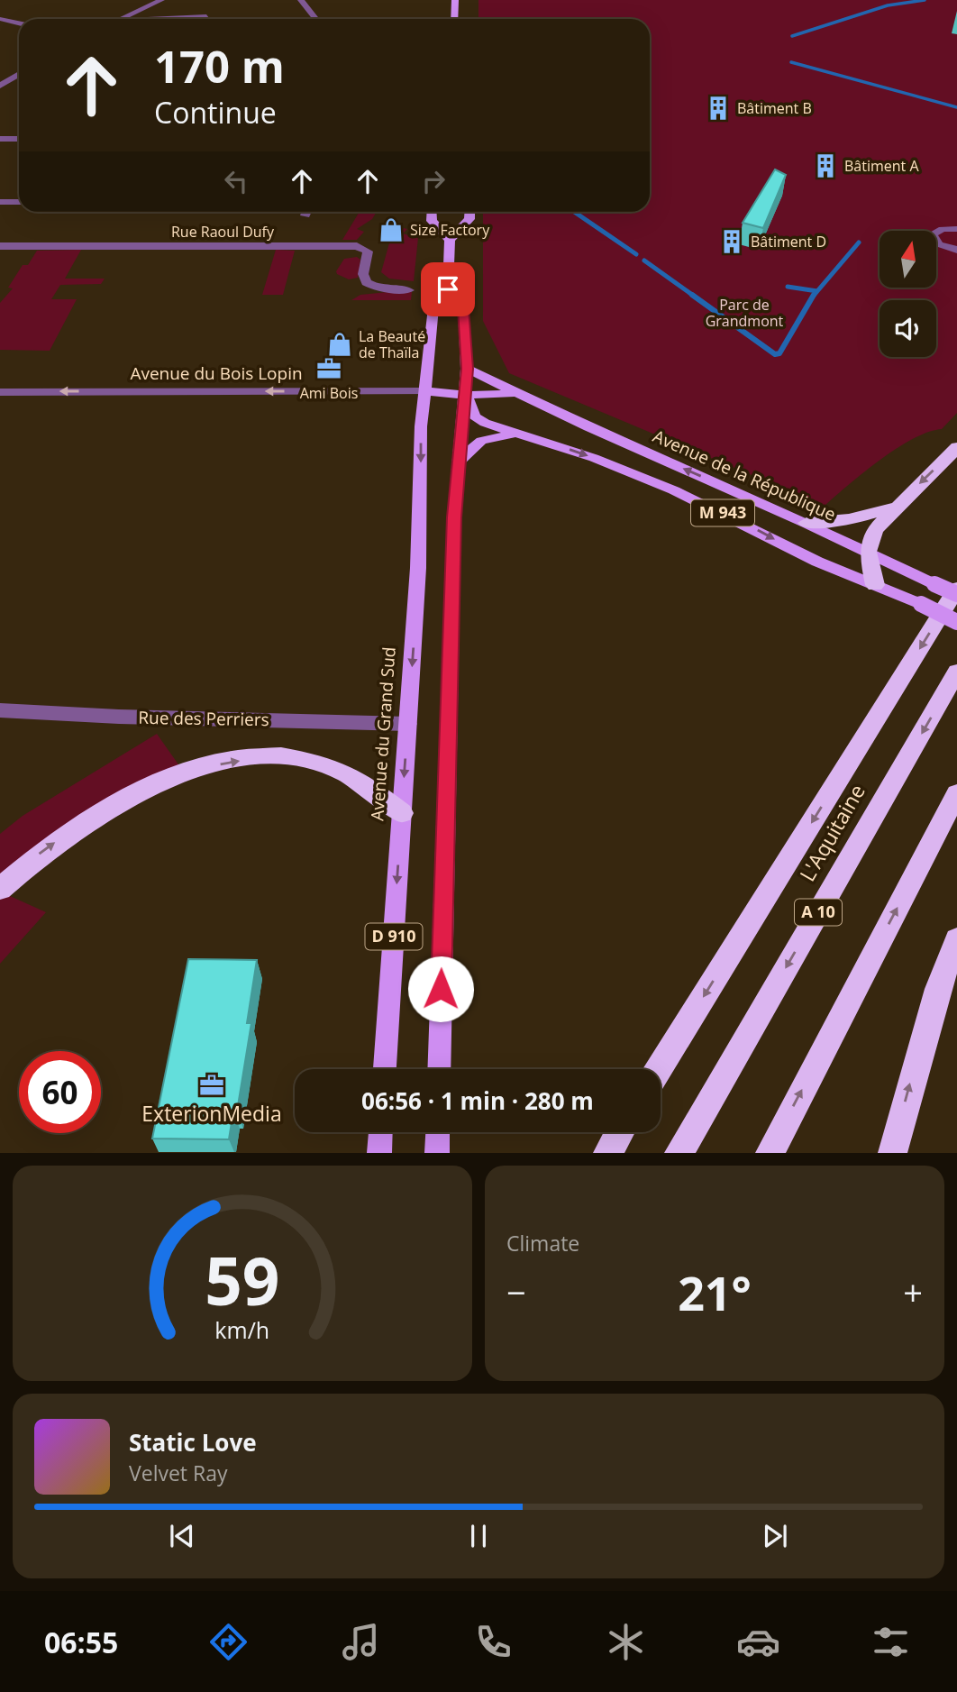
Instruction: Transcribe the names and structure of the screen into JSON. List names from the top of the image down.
{
  "streets": {
    "highway": ["L'Aquitaine", "A 10"],
    "main road": [
      "Avenue de la République",
      "M 943",
      "Avenue du Grand Sud",
      "D 910"
    ],
    "street": ["Rue Raoul Dufy", "Avenue du Bois Lopin", "Rue des Perriers"]
  },
  "crossings": [
    ["Avenue du Bois Lopin", "M 943"],
    ["Avenue du Bois Lopin", "Avenue du Grand Sud"],
    ["Avenue du Bois Lopin", "D 910"],
    ["Avenue de la République", "M 943"],
    ["Avenue de la République", "D 910"],
    ["M 943", "Avenue du Grand Sud"],
    ["M 943", "D 910"],
    ["Rue des Perriers", "Avenue du Grand Sud"],
    ["Avenue du Grand Sud", "D 910"]
  ],
  "one_way": ["Avenue du Bois Lopin"],
  "parks": ["Parc de Grandmont"],
  "places": {
    "building": ["Bâtiment B", "Bâtiment A", "Bâtiment D"],
    "shop": ["Size Factory", "La Beauté de Thaïla"],
    "office": ["Ami Bois", "ExterionMedia"]
  },
  "north": "top",
  "page": {
    "turn": ["170 m", "Continue"],
    "limit": "60",
    "trip": "06:56 · 1 min · 280 m",
    "tile": "Climate",
    "heat": ["−", "21°", "+"],
    "song": ["Static Love", "Velvet Ray"],
    "tabs": "06:55",
    "gauge": ["59", "km/h"]
  }
}
